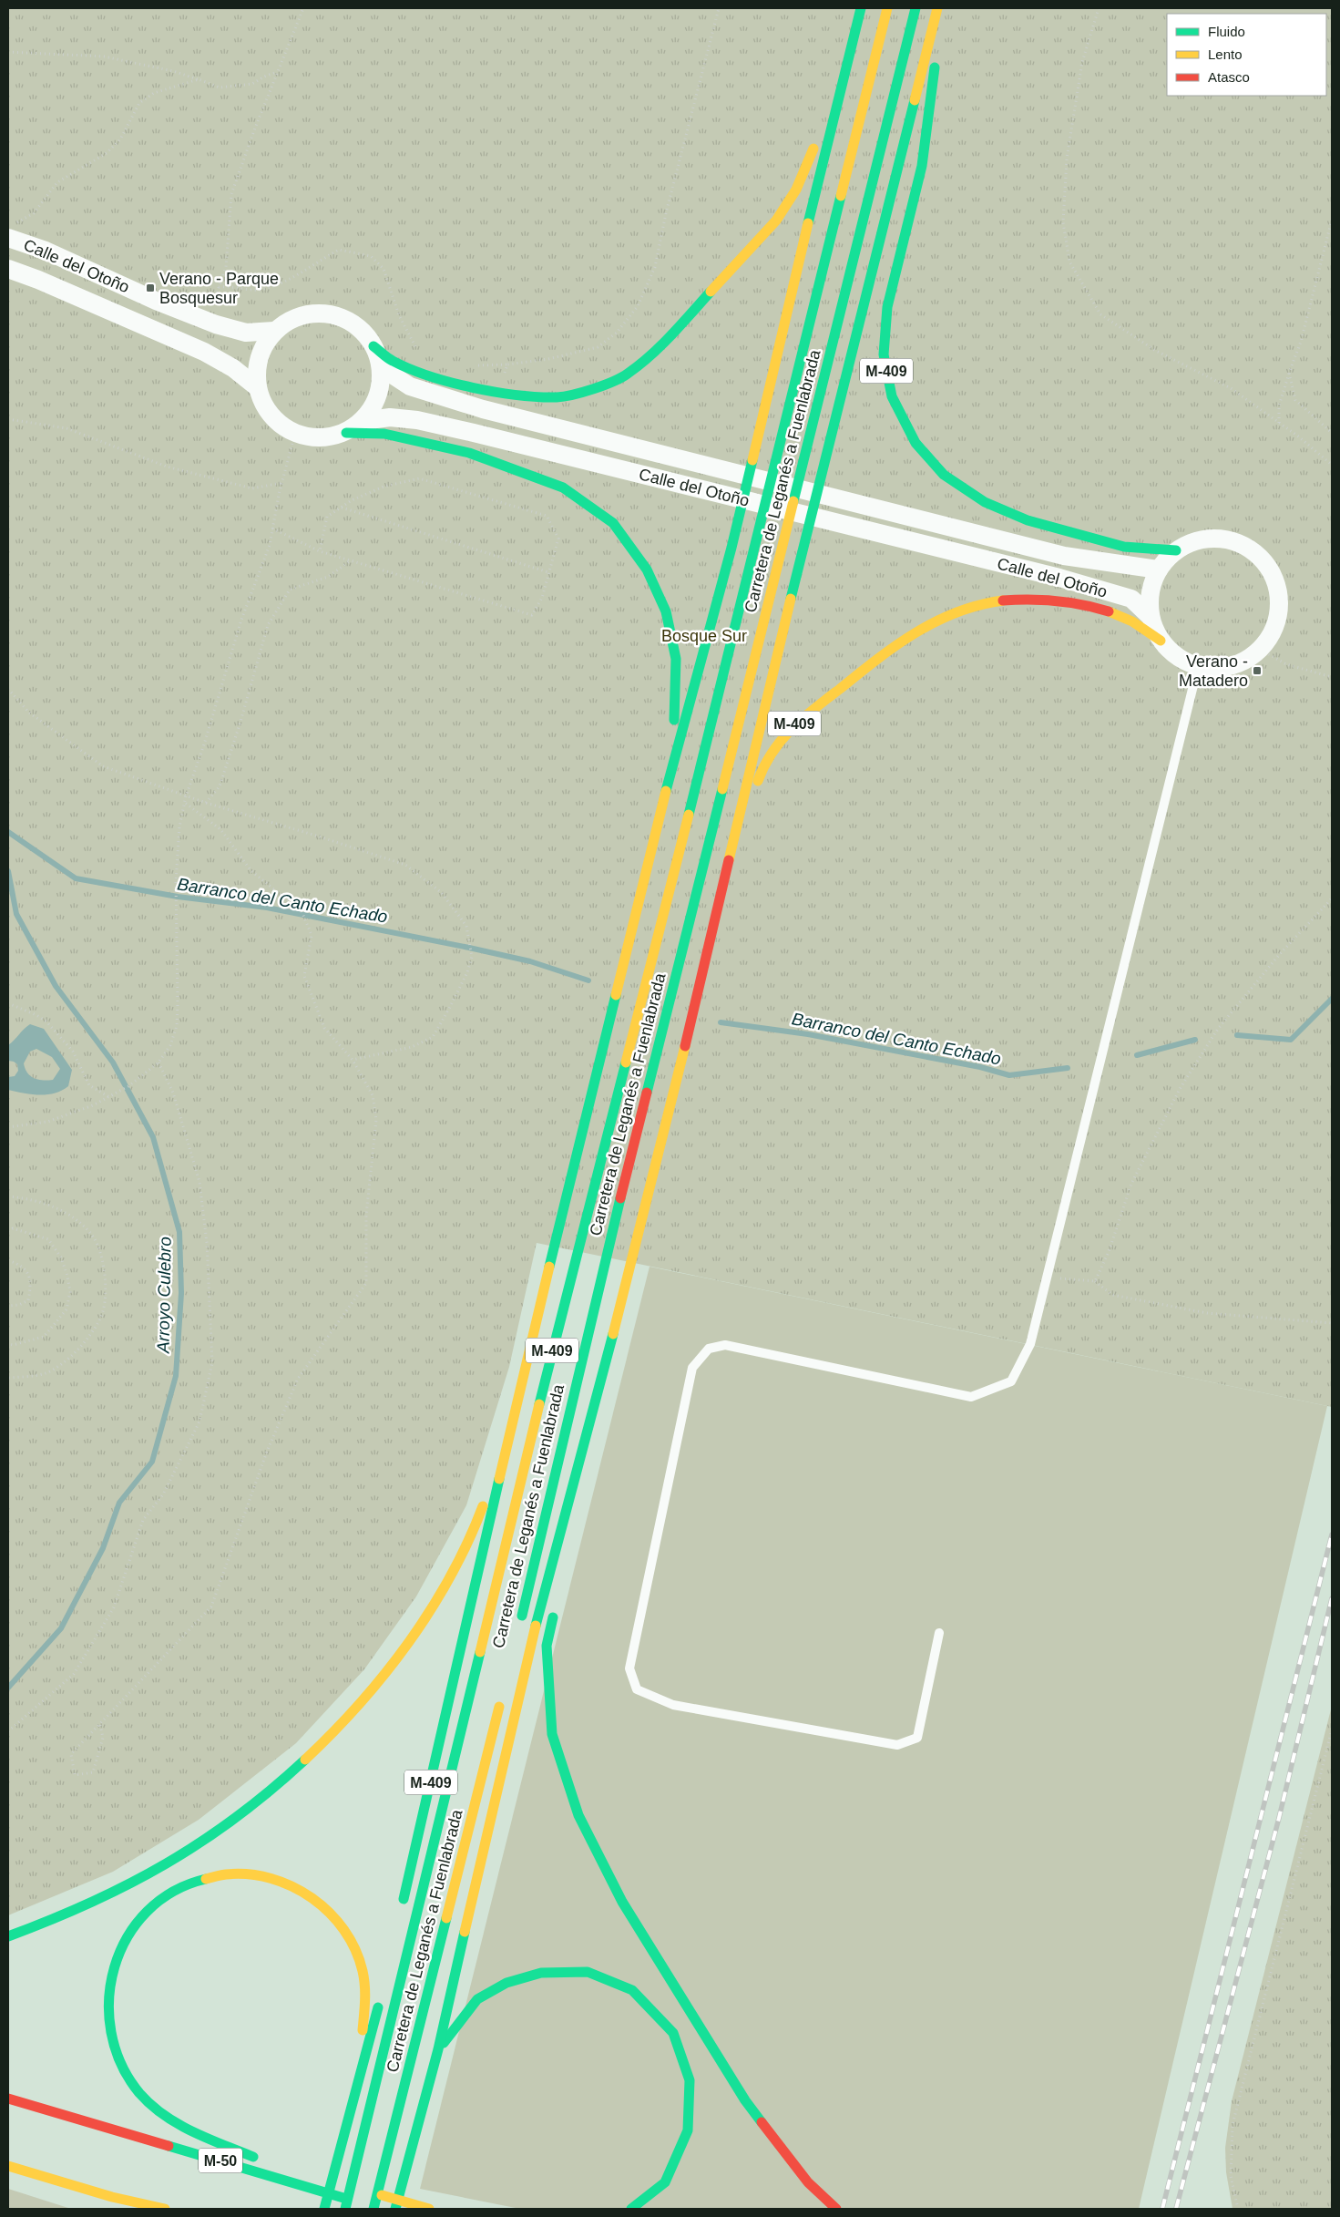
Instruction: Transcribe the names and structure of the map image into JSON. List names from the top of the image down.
{
  "streets": {
    "highway": ["M-409", "Carretera de Leganés a Fuenlabrada", "M-50"],
    "street": ["Calle del Otoño"]
  },
  "crossings": [
    ["Calle del Otoño", "M-409"]
  ],
  "water": ["Barranco del Canto Echado", "Arroyo Culebro"],
  "parks": ["Bosque Sur"],
  "places": {
    "transit": ["Verano - Parque Bosquesur", "Verano - Matadero"]
  },
  "legend": ["Fluido", "Lento", "Atasco"]
}
